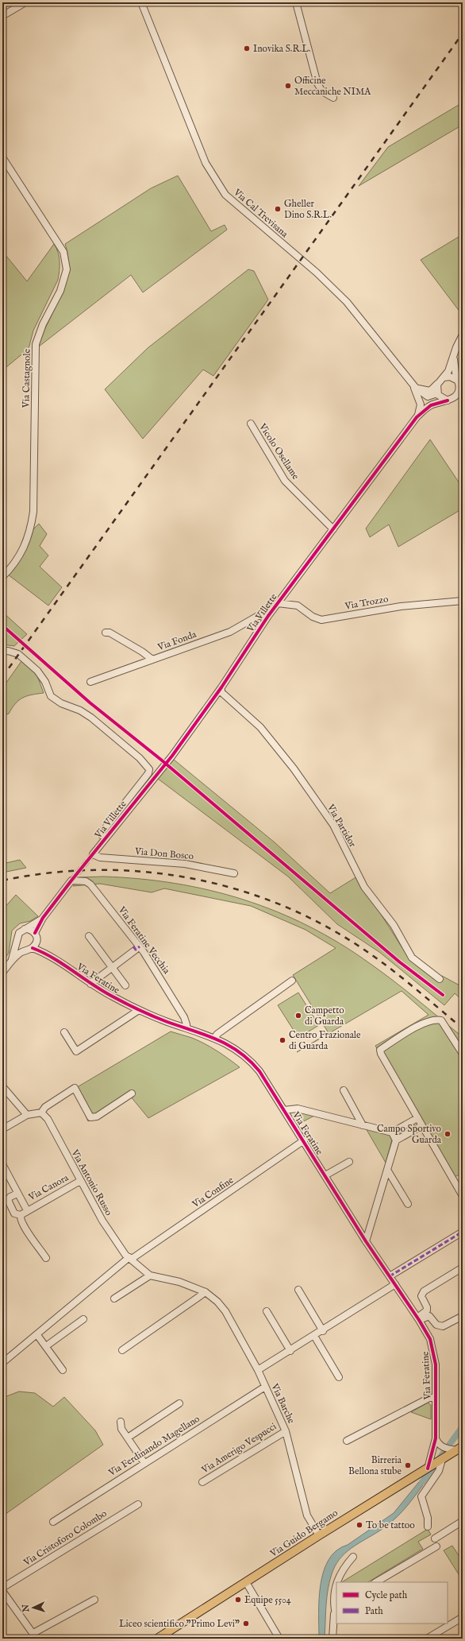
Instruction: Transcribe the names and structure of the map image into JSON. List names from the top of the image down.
{
  "streets": {
    "main road": ["Via Guido Bergamo"],
    "street": [
      "Via Cal Trevisana",
      "Via Castagnole",
      "Vicolo Osellame",
      "Via Trozzo",
      "Via Villette",
      "Via Fonda",
      "Via Partidor",
      "Via Don Bosco",
      "Via Feratine Vecchia",
      "Via Feratine",
      "Via Antonio Russo",
      "Via Canora",
      "Via Confine",
      "Via Barche",
      "Via Ferdinando Magellano",
      "Via Amerigo Vespucci",
      "Via Cristoforo Colombo"
    ]
  },
  "crossings": [
    ["Via Cal Trevisana", "Via Villette"],
    ["Vicolo Osellame", "Via Villette"],
    ["Via Trozzo", "Via Villette"],
    ["Via Villette", "Via Fonda"],
    ["Via Villette", "Via Partidor"],
    ["Via Villette", "Via Don Bosco"],
    ["Via Feratine Vecchia", "Via Feratine"],
    ["Via Feratine", "Via Confine"],
    ["Via Feratine", "Via Guido Bergamo"],
    ["Via Antonio Russo", "Via Canora"],
    ["Via Antonio Russo", "Via Confine"],
    ["Via Barche", "Via Ferdinando Magellano"],
    ["Via Barche", "Via Amerigo Vespucci"],
    ["Via Barche", "Via Guido Bergamo"]
  ],
  "places": [
    "Inovika S.R.L.",
    "Officine Meccaniche NIMA",
    "Gheller Dino S.R.L.",
    "Campetto di Guarda",
    "Centro Frazionale di Guarda",
    "Campo Sportivo Guarda",
    "Birreria Bellona stube",
    "To be tattoo",
    "Equipe 5504",
    "Liceo scientifico \"Primo Levi\""
  ],
  "legend": ["Cycle path", "Path"],
  "north": "left"
}
